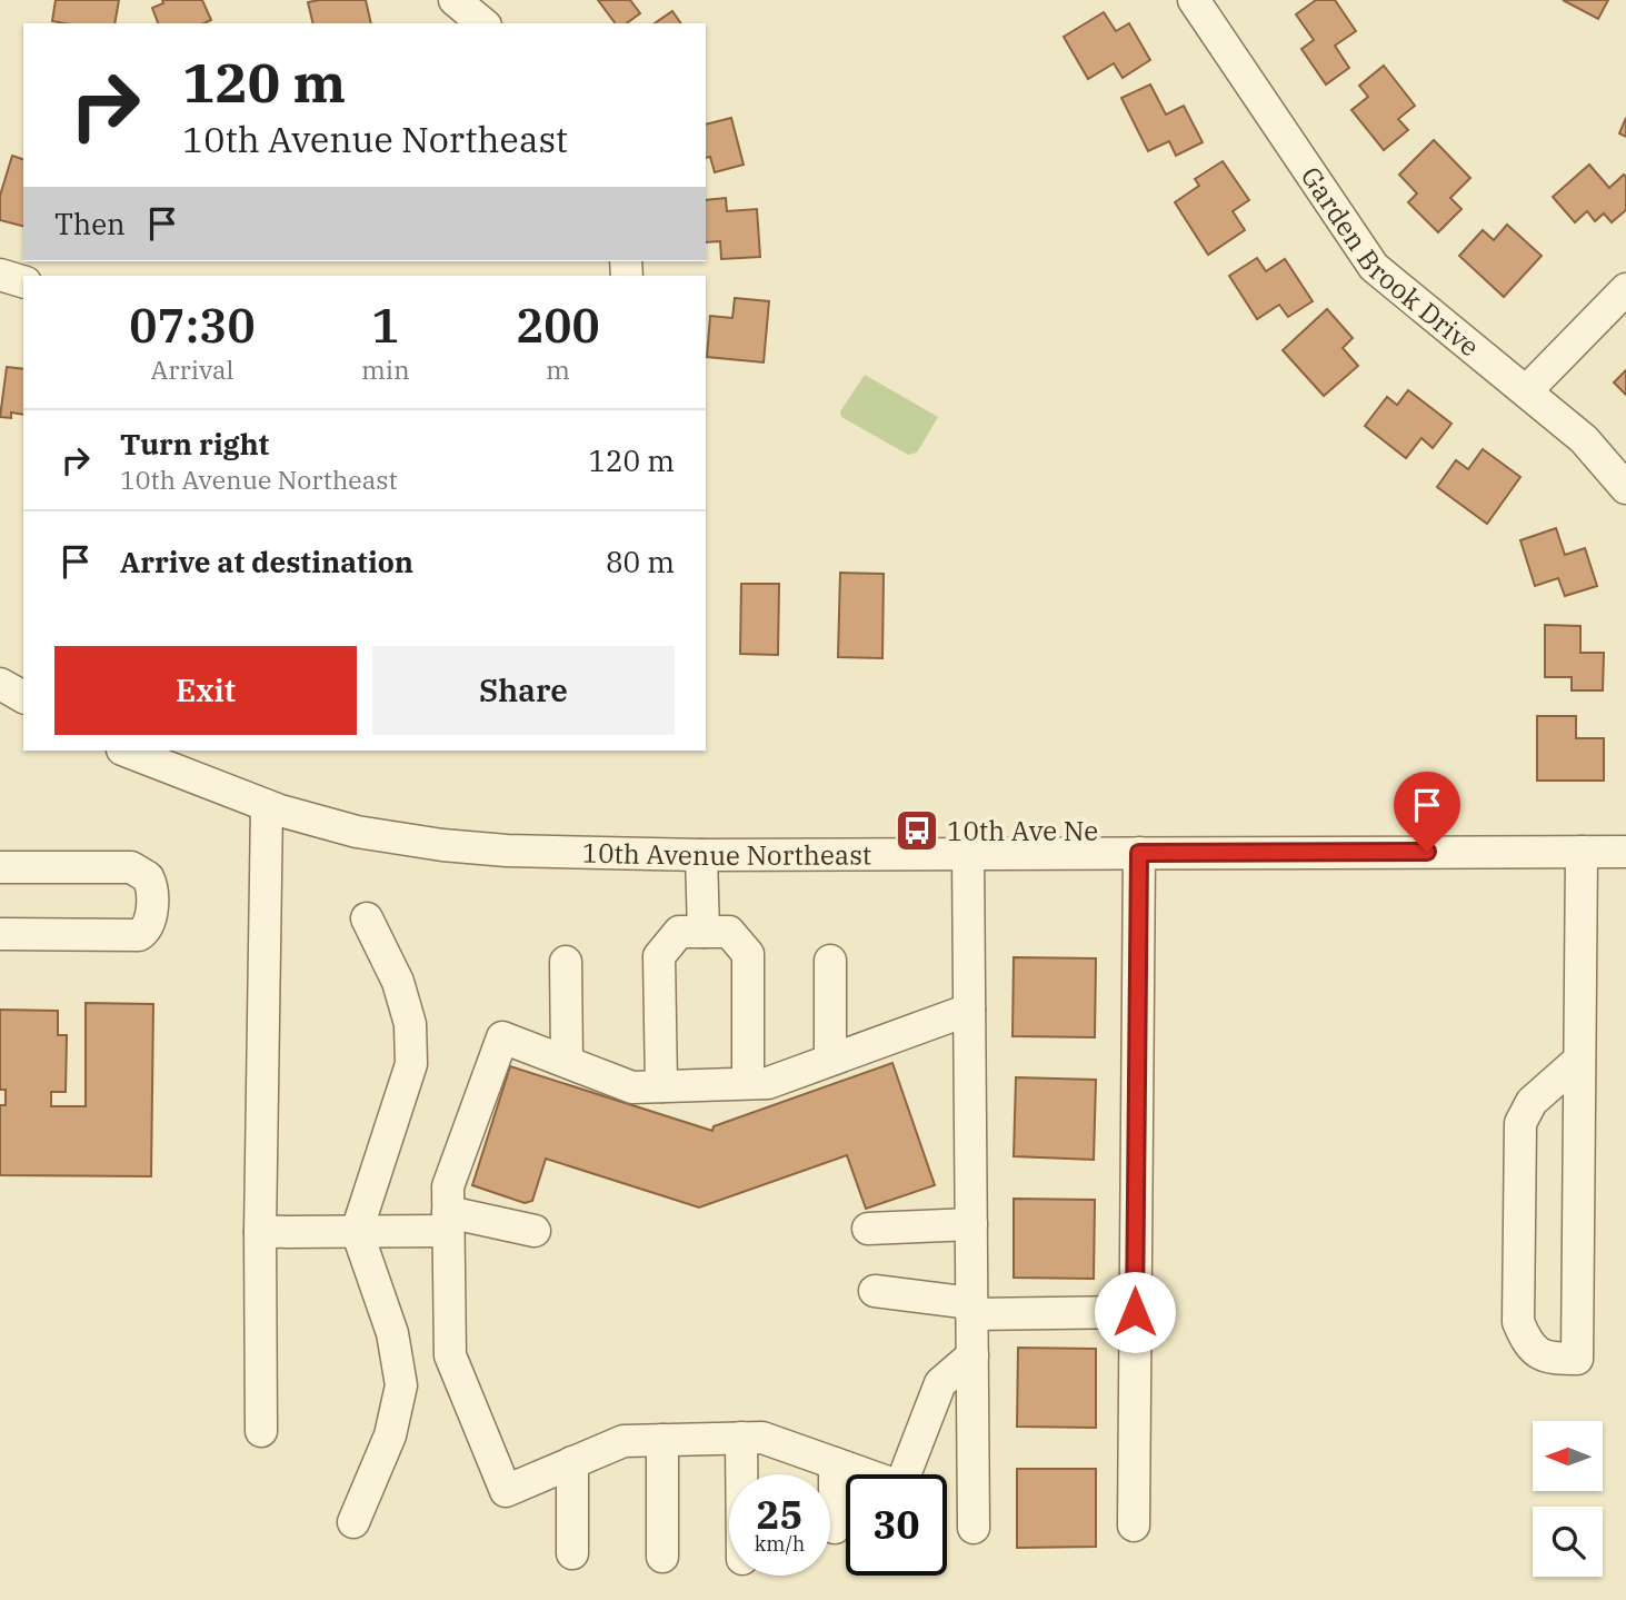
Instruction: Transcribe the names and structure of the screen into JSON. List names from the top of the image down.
{
  "streets": {
    "street": ["Garden Brook Drive", "10th Avenue Northeast"]
  },
  "places": {
    "bus stop": ["10th Ave Ne"]
  },
  "north": "left",
  "page": {
    "turn": ["120 m", "10th Avenue Northeast"],
    "then": "Then",
    "eta": [
      "07:30",
      "Arrival",
      "1",
      "min",
      "200",
      "m"
    ],
    "list": [
      {
        "name": "Turn right",
        "note": "10th Avenue Northeast",
        "value": "120 m"
      },
      {
        "name": "Arrive at destination",
        "value": "80 m"
      }
    ],
    "buttons": ["Exit", "Share"],
    "speed": "25 km/h",
    "limit": "30"
  }
}
